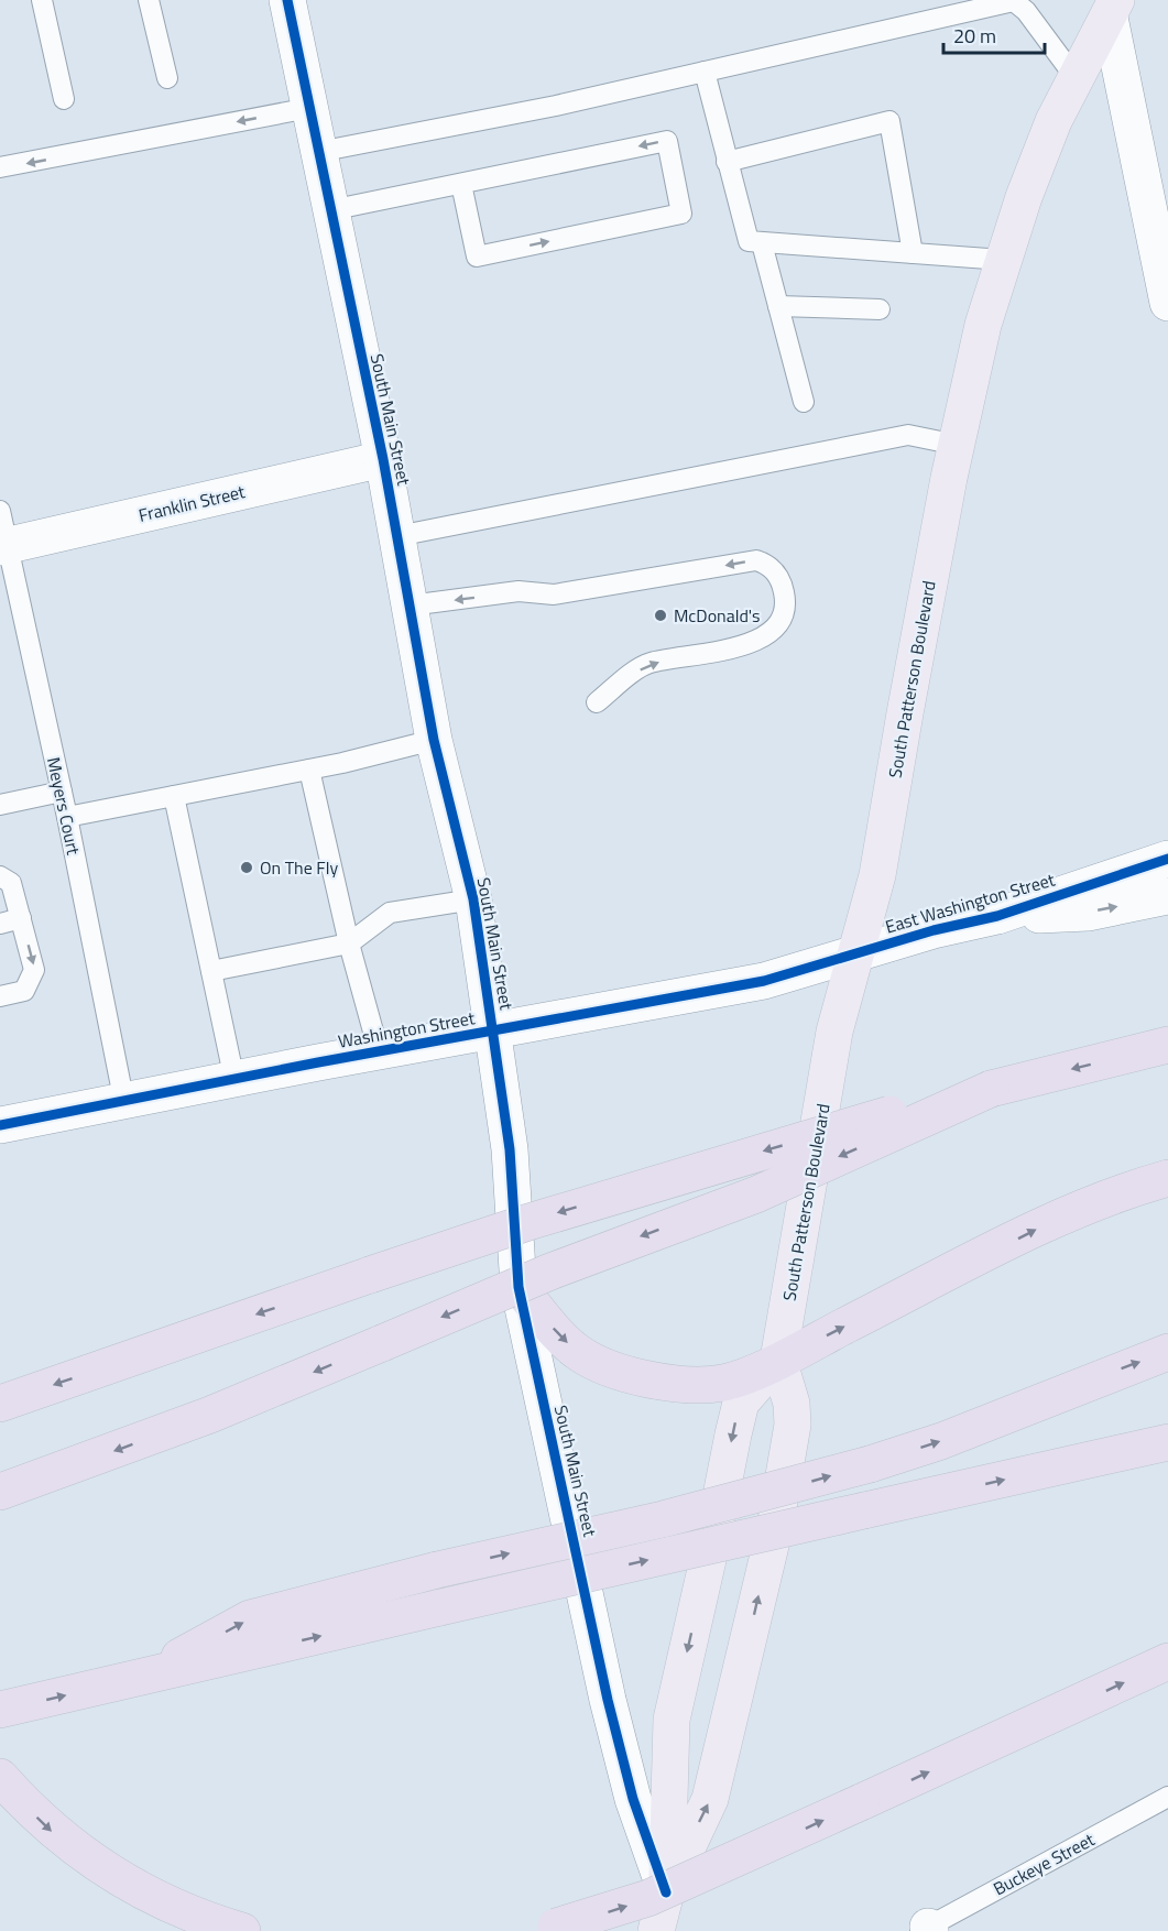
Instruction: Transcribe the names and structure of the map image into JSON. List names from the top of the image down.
{
  "streets": {
    "main road": ["South Main Street", "South Patterson Boulevard"],
    "street": ["Franklin Street", "East Washington Street", "Washington Street"],
    "lane": ["Meyers Court", "Buckeye Street"]
  },
  "crossings": [
    ["South Main Street", "Franklin Street"],
    ["South Main Street", "South Patterson Boulevard"],
    ["South Main Street", "Washington Street"],
    ["Franklin Street", "Meyers Court"],
    ["South Patterson Boulevard", "East Washington Street"],
    ["South Patterson Boulevard", "Washington Street"],
    ["Meyers Court", "Washington Street"],
    ["East Washington Street", "Washington Street"]
  ],
  "places": ["McDonald's", "On The Fly"],
  "scale_bar": "20 m"
}
